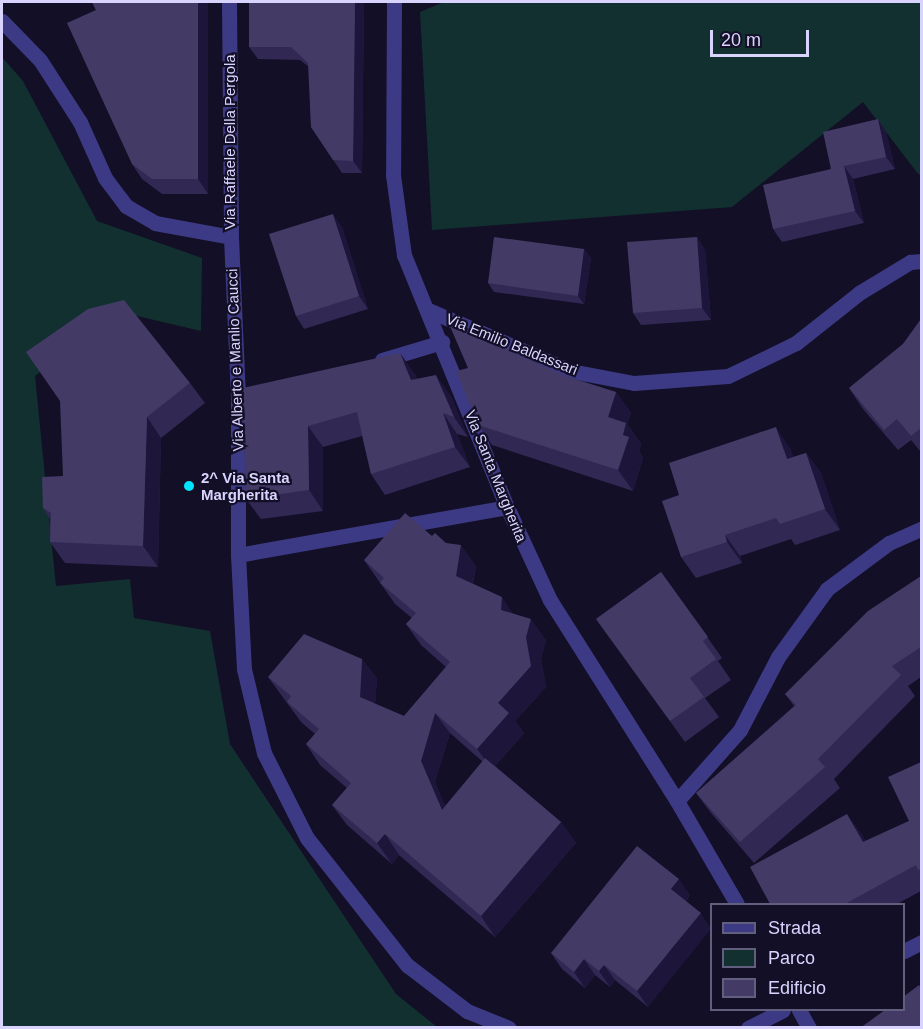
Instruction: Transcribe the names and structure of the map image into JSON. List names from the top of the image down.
{
  "streets": {
    "street": [
      "Via Raffaele Della Pergola",
      "Via Emilio Baldassari",
      "Via Alberto e Manlio Caucci",
      "Via Santa Margherita"
    ]
  },
  "crossings": [
    ["Via Raffaele Della Pergola", "Via Alberto e Manlio Caucci"],
    ["Via Emilio Baldassari", "Via Santa Margherita"]
  ],
  "places": ["2^ Via Santa Margherita"],
  "legend": ["Strada", "Parco", "Edificio"],
  "scale_bar": "20 m"
}
